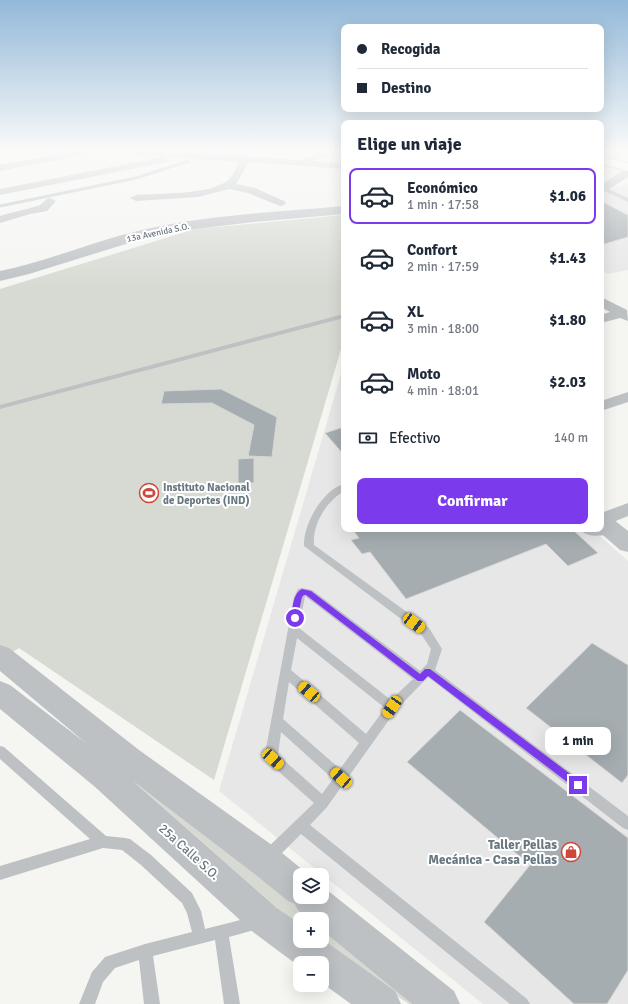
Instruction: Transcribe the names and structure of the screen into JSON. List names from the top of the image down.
{
  "streets": {
    "street": ["13a Avenida S.O.", "25a Calle S.O."]
  },
  "places": {
    "sports": ["Instituto Nacional de Deportes (IND)"],
    "shop": ["Taller Pellas Mecánica - Casa Pellas"]
  },
  "page": {
    "banner": ["Recogida", "Destino"],
    "heading": "Elige un viaje",
    "list": [
      {
        "name": "Económico",
        "note": "1 min · 17:58",
        "value": "$1.06"
      },
      {
        "name": "Confort",
        "note": "2 min · 17:59",
        "value": "$1.43"
      },
      {
        "name": "XL",
        "note": "3 min · 18:00",
        "value": "$1.80"
      },
      {
        "name": "Moto",
        "note": "4 min · 18:01",
        "value": "$2.03"
      }
    ],
    "pay": ["Efectivo", "140 m"],
    "buttons": "Confirmar",
    "bubble": "1 min",
    "map_buttons": ["+", "−"]
  }
}
